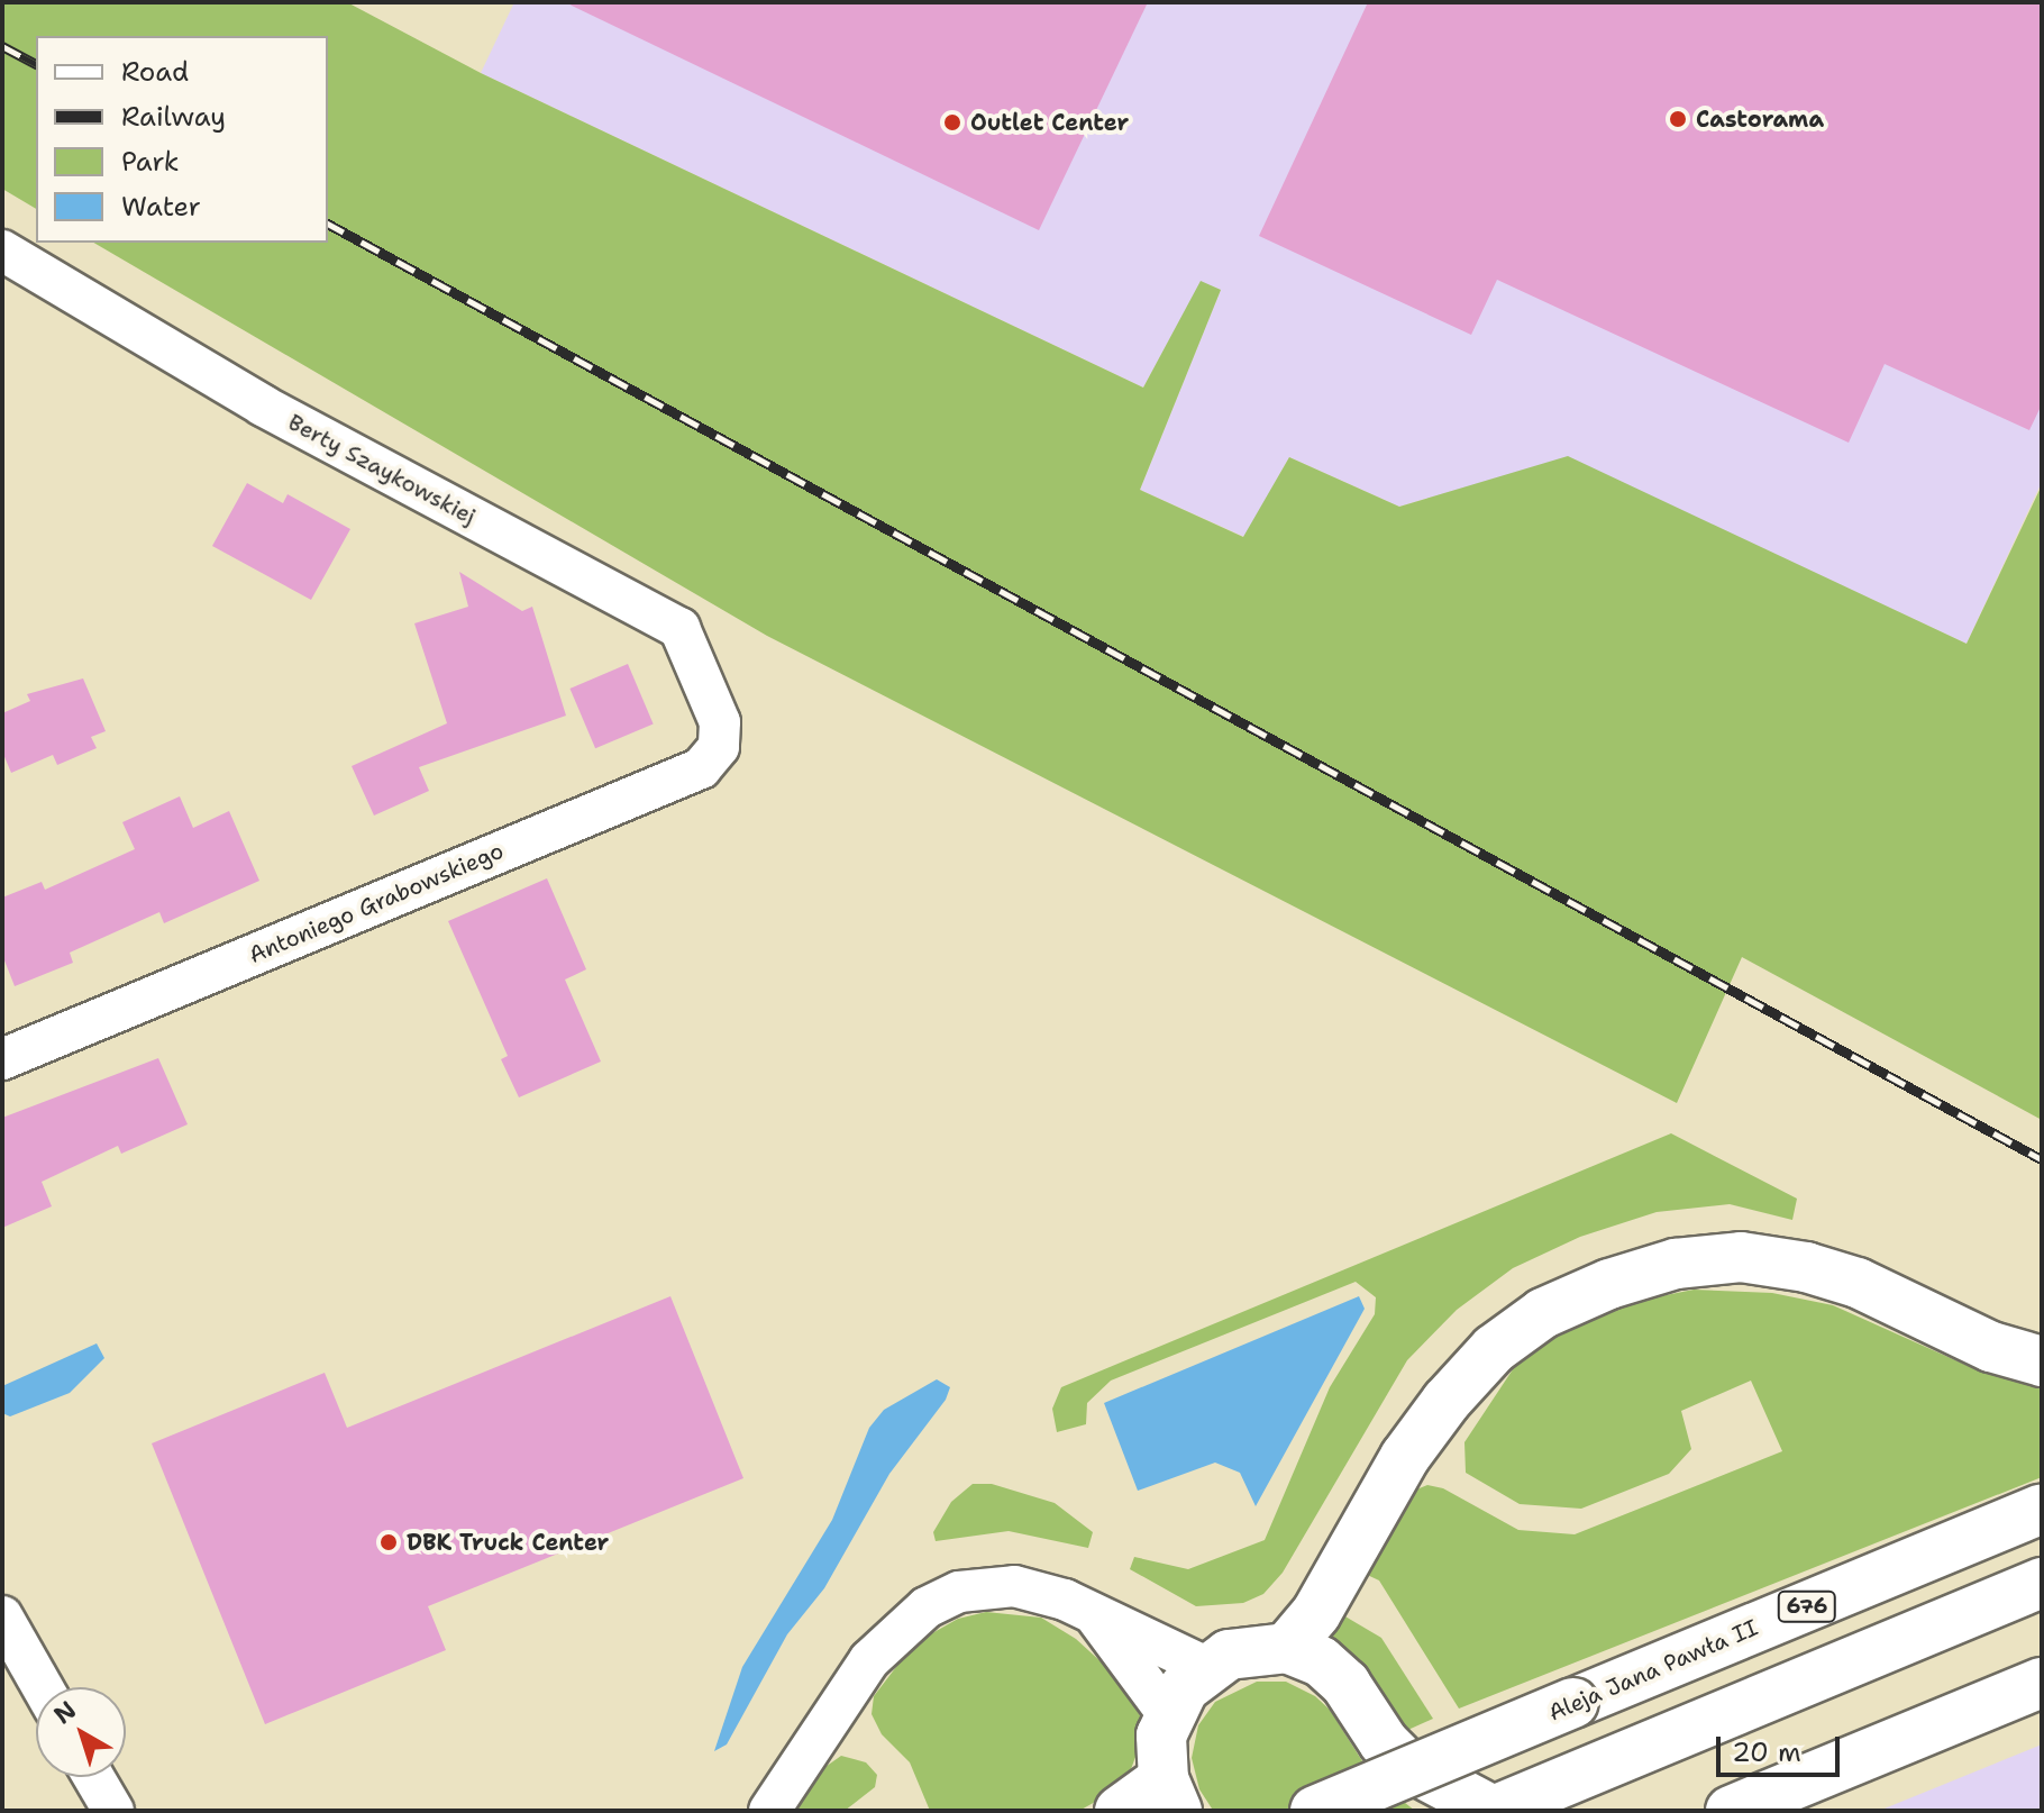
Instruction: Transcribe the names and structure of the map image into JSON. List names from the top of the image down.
{
  "streets": {
    "main road": ["676", "Aleja Jana Pawła II"],
    "street": ["Berty Szaykowskiej", "Antoniego Grabowskiego"]
  },
  "crossings": [
    ["Berty Szaykowskiej", "Antoniego Grabowskiego"]
  ],
  "places": ["Castorama", "Outlet Center", "DBK Truck Center"],
  "legend": [
    "Road",
    "Railway",
    "Park",
    "Water"
  ],
  "scale_bar": "20 m",
  "north": "top left"
}
